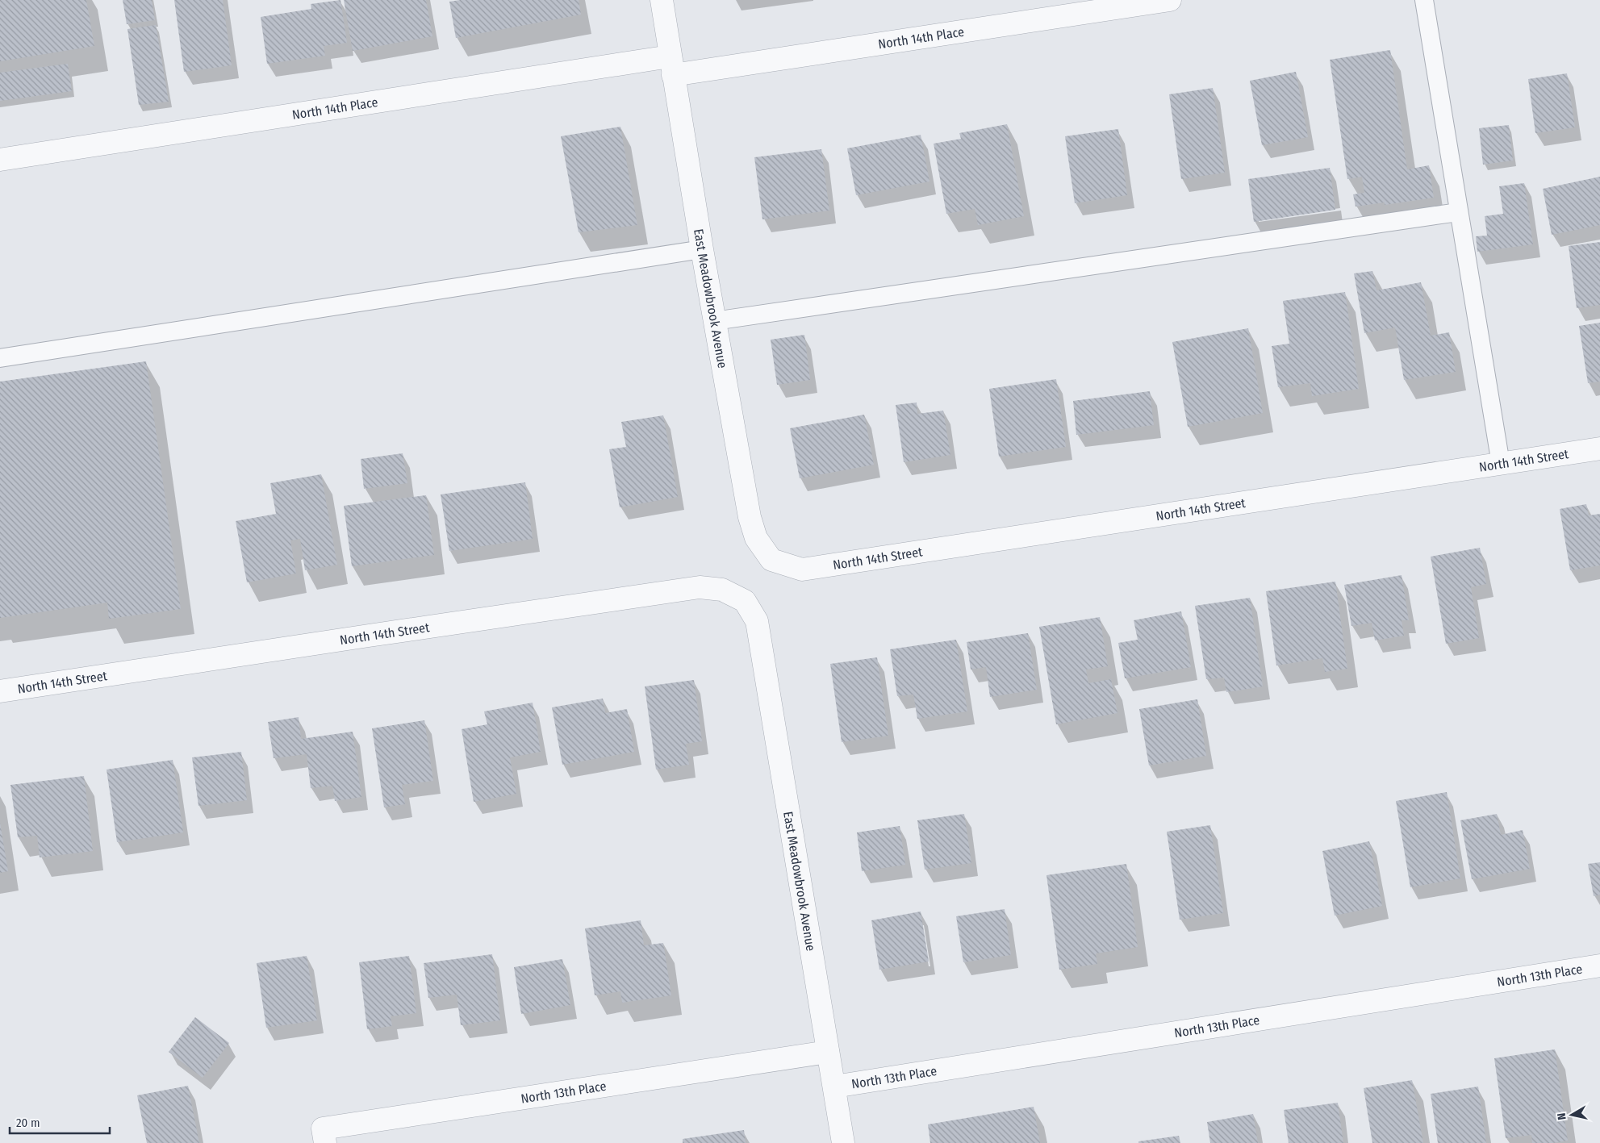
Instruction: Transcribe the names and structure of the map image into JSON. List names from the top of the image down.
{
  "streets": {
    "street": [
      "North 14th Place",
      "East Meadowbrook Avenue",
      "North 14th Street",
      "North 13th Place"
    ]
  },
  "crossings": [
    ["North 14th Place", "East Meadowbrook Avenue"],
    ["East Meadowbrook Avenue", "North 14th Street"],
    ["East Meadowbrook Avenue", "North 13th Place"]
  ],
  "scale_bar": "20 m",
  "north": "left"
}
